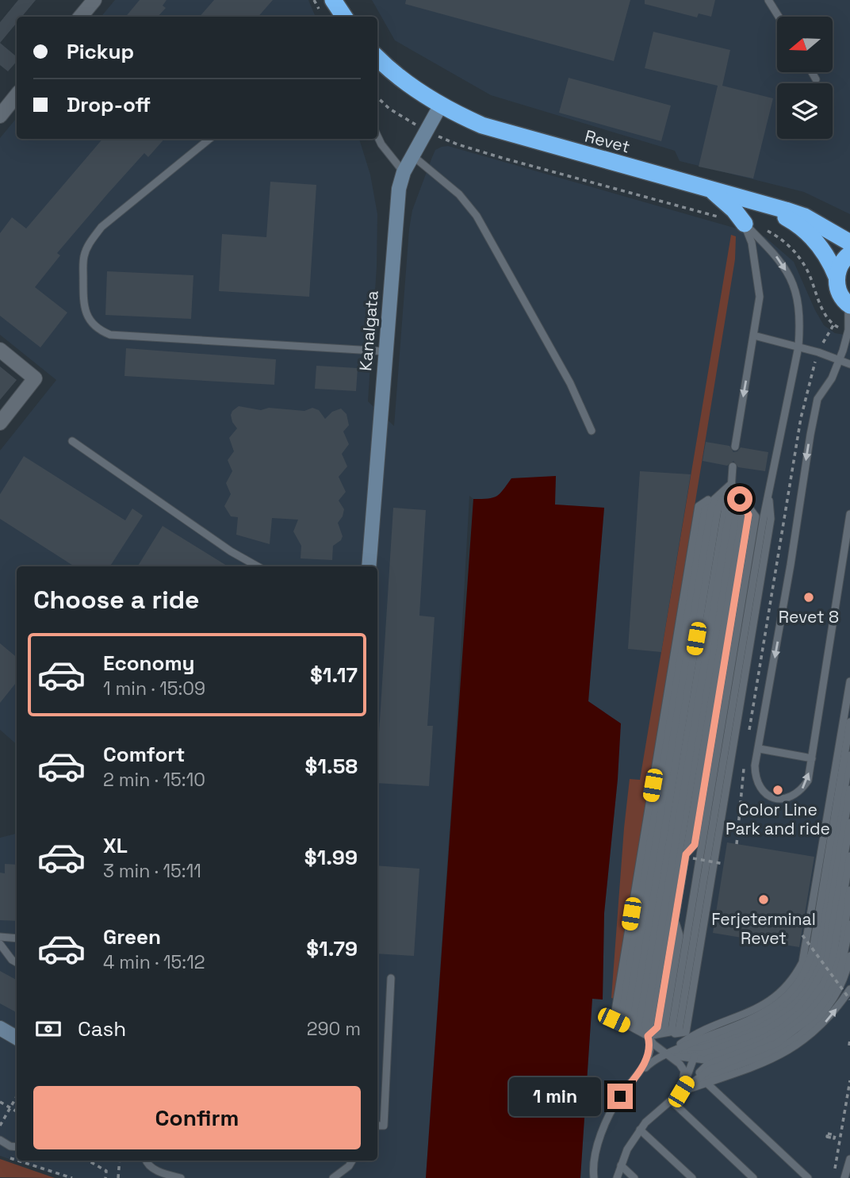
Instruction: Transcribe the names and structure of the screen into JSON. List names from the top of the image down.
{
  "streets": {
    "highway": ["Revet"],
    "main road": ["Kanalgata"]
  },
  "crossings": [
    ["Revet", "Kanalgata"]
  ],
  "places": ["Revet 8", "Color Line Park and ride", "Ferjeterminal Revet"],
  "north": "left",
  "page": {
    "banner": ["Pickup", "Drop-off"],
    "heading": "Choose a ride",
    "list": [
      {
        "name": "Economy",
        "note": "1 min · 15:09",
        "value": "$1.17"
      },
      {
        "name": "Comfort",
        "note": "2 min · 15:10",
        "value": "$1.58"
      },
      {
        "name": "XL",
        "note": "3 min · 15:11",
        "value": "$1.99"
      },
      {
        "name": "Green",
        "note": "4 min · 15:12",
        "value": "$1.79"
      }
    ],
    "pay": ["Cash", "290 m"],
    "buttons": "Confirm",
    "bubble": "1 min"
  }
}
